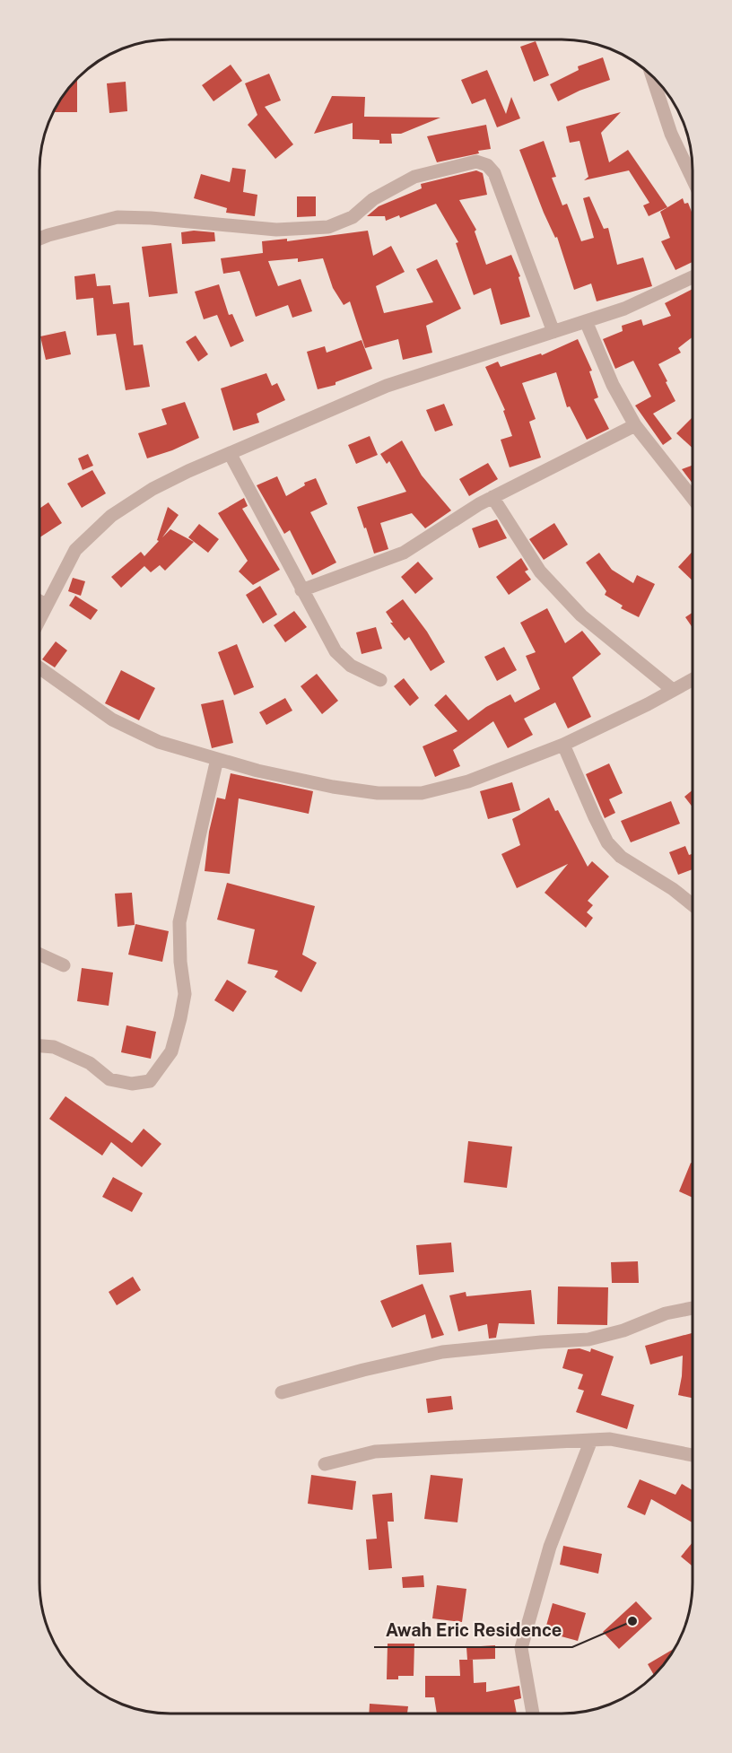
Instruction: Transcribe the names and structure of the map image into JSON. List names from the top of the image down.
{
  "places": ["Awah Eric Residence"]
}
